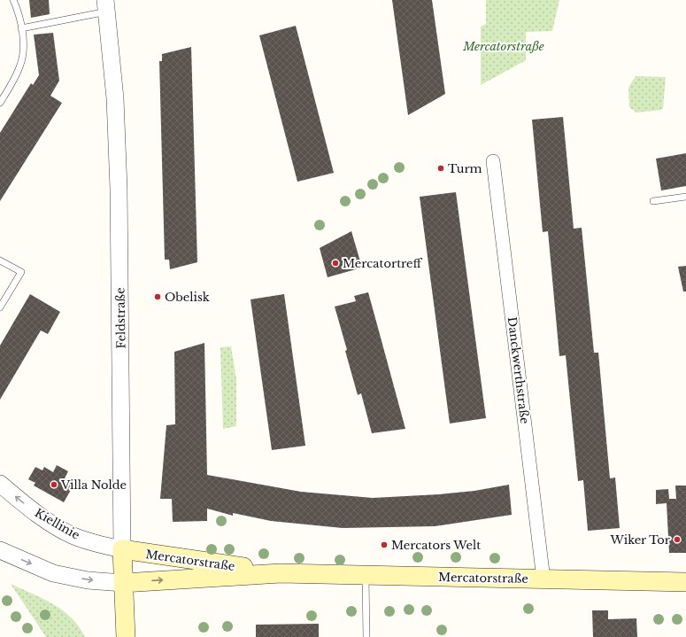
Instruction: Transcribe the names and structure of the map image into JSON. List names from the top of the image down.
{
  "streets": {
    "main road": ["Feldstraße", "Mercatorstraße"],
    "street": ["Danckwerthstraße", "Kiellinie"]
  },
  "crossings": [
    ["Feldstraße", "Kiellinie"],
    ["Feldstraße", "Mercatorstraße"],
    ["Danckwerthstraße", "Mercatorstraße"],
    ["Kiellinie", "Mercatorstraße"]
  ],
  "parks": ["Mercatorstraße"],
  "places": [
    "Turm",
    "Mercatortreff",
    "Obelisk",
    "Villa Nolde",
    "Wiker Tor",
    "Mercators Welt"
  ]
}
